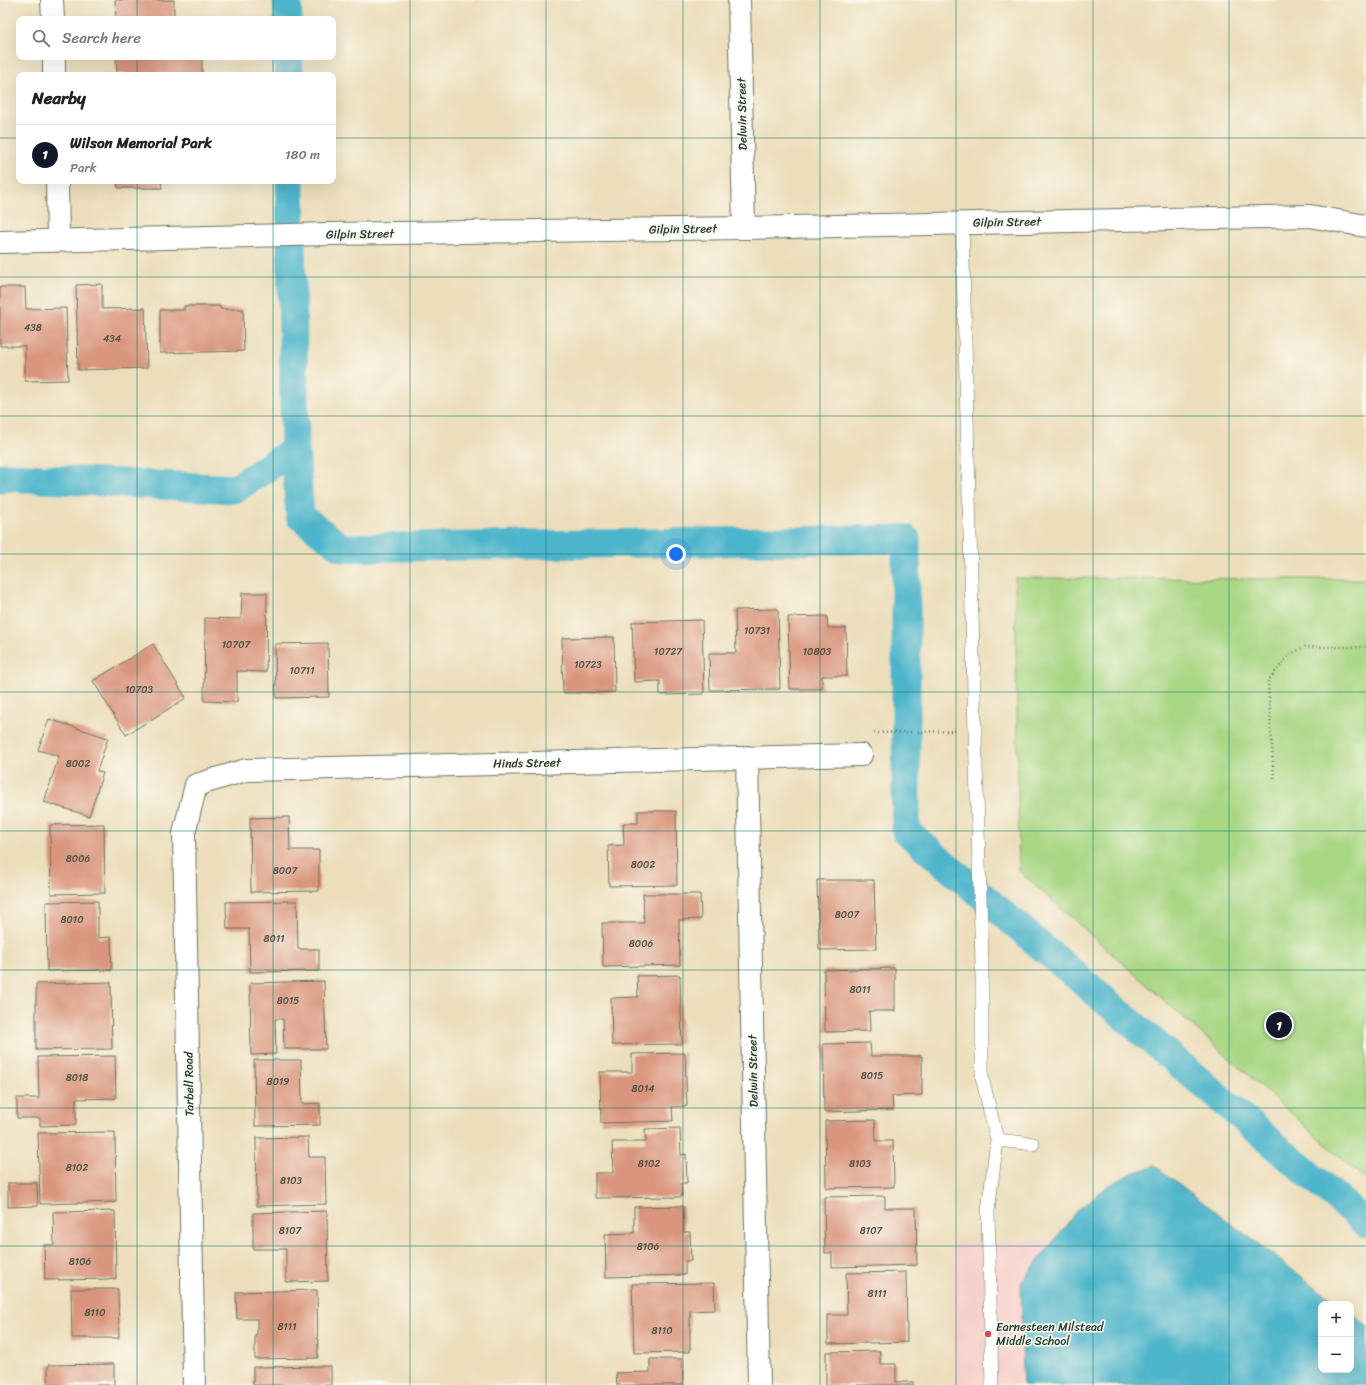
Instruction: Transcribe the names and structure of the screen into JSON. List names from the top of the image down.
{
  "streets": {
    "street": [
      "Delwin Street",
      "Gilpin Street",
      "Hinds Street",
      "Tarbell Road"
    ]
  },
  "crossings": [
    ["Delwin Street", "Gilpin Street"],
    ["Delwin Street", "Hinds Street"],
    ["Hinds Street", "Tarbell Road"]
  ],
  "places": ["Earnesteen Milstead Middle School"],
  "house_numbers": [
    "438",
    "434",
    "10731",
    "10707",
    "10727",
    "10803",
    "10723",
    "10711",
    "10703",
    "8002",
    "8006",
    "8002",
    "8007",
    "8007",
    "8010",
    "8011",
    "8006",
    "8011",
    "8015",
    "8015",
    "8018",
    "8019",
    "8014",
    "8102",
    "8103",
    "8102",
    "8103",
    "8107",
    "8107",
    "8106",
    "8106",
    "8111",
    "8110",
    "8111",
    "8110"
  ],
  "page": {
    "search": "Search here",
    "heading": "Nearby",
    "list": [
      {
        "mark": "1",
        "name": "Wilson Memorial Park",
        "note": "Park",
        "value": "180 m"
      }
    ],
    "pins": "1",
    "map_buttons": ["+", "−"]
  }
}
